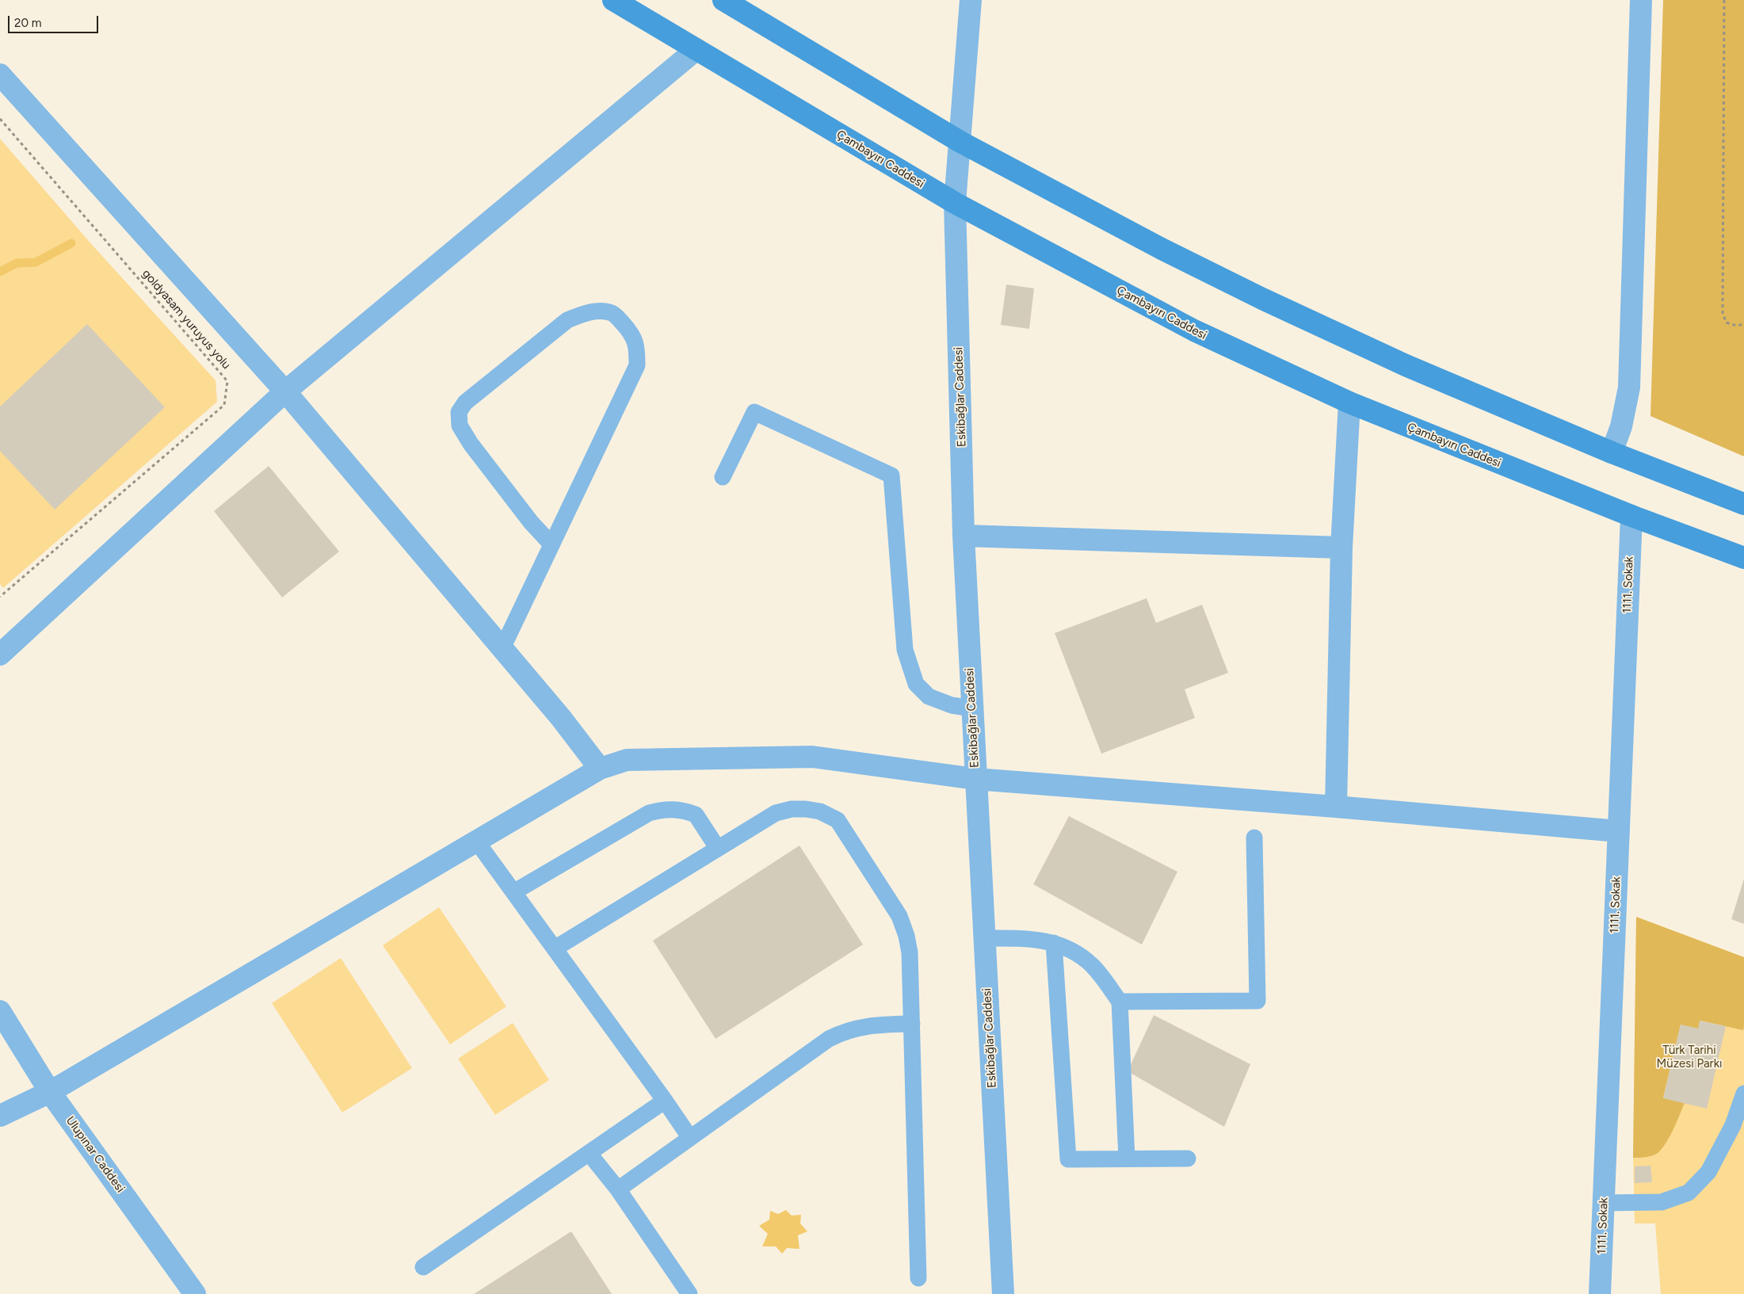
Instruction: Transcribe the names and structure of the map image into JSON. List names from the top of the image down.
{
  "streets": {
    "main road": ["Çambayırı Caddesi"],
    "street": ["Eskibağlar Caddesi", "1111. Sokak", "Ulupınar Caddesi"],
    "path": ["goldyasam yuruyus yolu"]
  },
  "crossings": [
    ["Çambayırı Caddesi", "Eskibağlar Caddesi"],
    ["Çambayırı Caddesi", "1111. Sokak"]
  ],
  "parks": ["Türk Tarihi Müzesi Parkı"],
  "scale_bar": "20 m"
}
